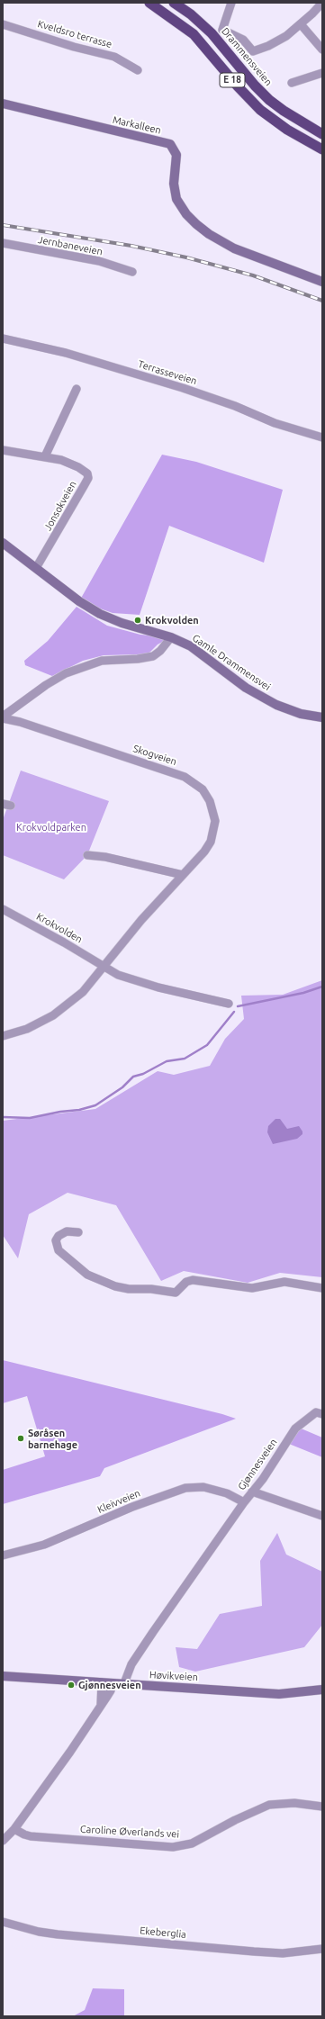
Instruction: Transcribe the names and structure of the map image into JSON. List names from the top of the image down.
{
  "streets": {
    "highway": ["Drammensveien", "E 18"],
    "main road": ["Markalleen", "Gamle Drammensvei", "Høvikveien"],
    "street": [
      "Kveldsro terrasse",
      "Jernbaneveien",
      "Terrasseveien",
      "Jonsokveien",
      "Skogveien",
      "Krokvolden",
      "Gjønnesveien",
      "Kleivveien",
      "Caroline Øverlands vei",
      "Ekeberglia"
    ]
  },
  "crossings": [
    ["Jonsokveien", "Gamle Drammensvei"],
    ["Skogveien", "Krokvolden"],
    ["Gjønnesveien", "Kleivveien"],
    ["Gjønnesveien", "Høvikveien"]
  ],
  "parks": ["Krokvoldparken"],
  "places": ["Krokvolden", "Søråsen barnehage", "Gjønnesveien"]
}
